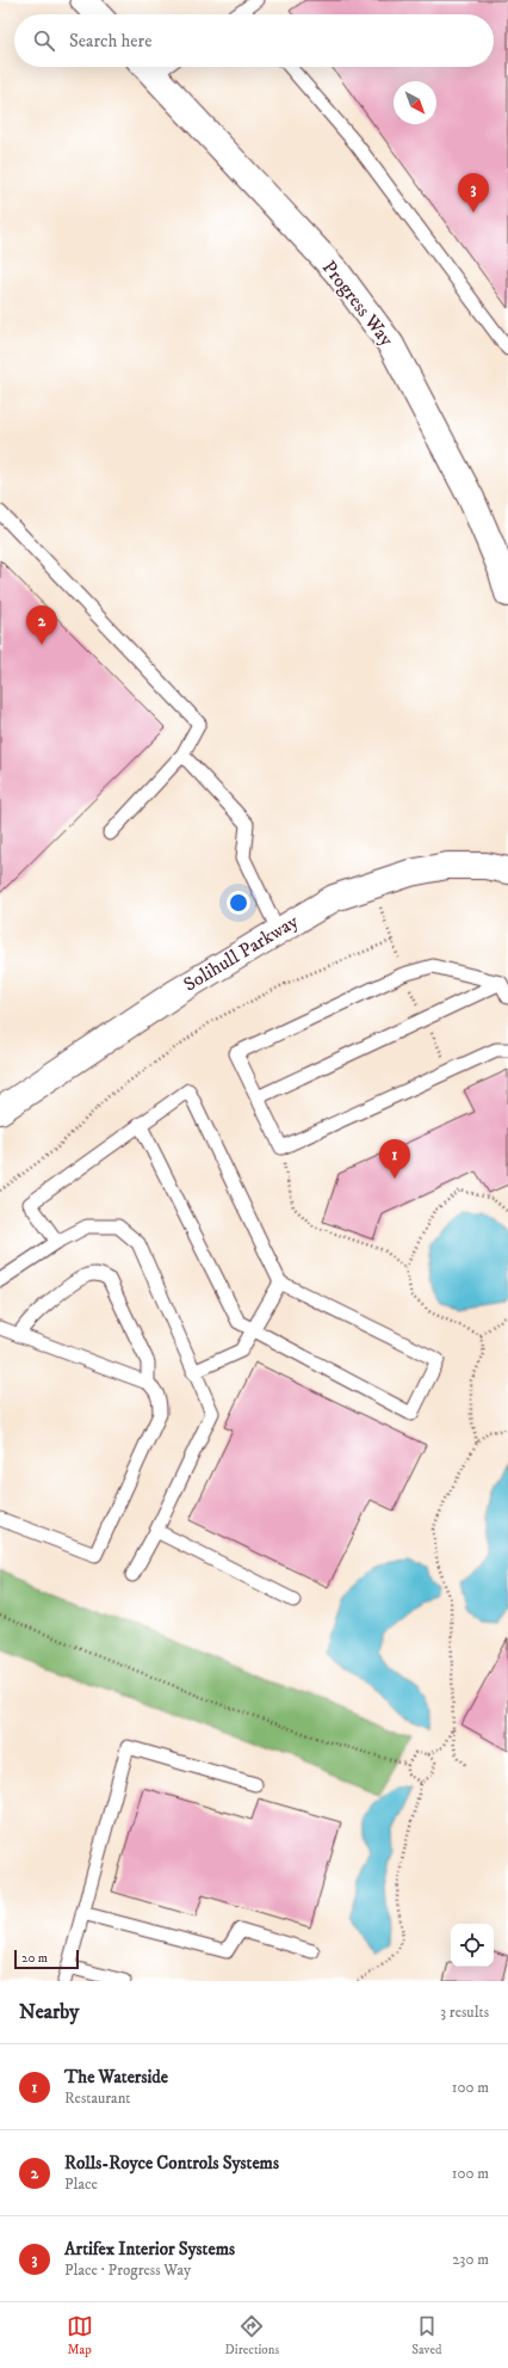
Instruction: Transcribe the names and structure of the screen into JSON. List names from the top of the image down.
{
  "streets": {
    "street": ["Progress Way", "Solihull Parkway"]
  },
  "scale_bar": "20 m",
  "north": "bottom right",
  "page": {
    "search": "Search here",
    "pins": ["3", "2", "1"],
    "scale": "20 m",
    "heading": ["Nearby", "3 results"],
    "list": [
      {
        "mark": "1",
        "name": "The Waterside",
        "note": "Restaurant",
        "value": "100 m"
      },
      {
        "mark": "2",
        "name": "Rolls-Royce Controls Systems",
        "note": "Place",
        "value": "100 m"
      },
      {
        "mark": "3",
        "name": "Artifex Interior Systems",
        "note": "Place · Progress Way",
        "value": "230 m"
      }
    ],
    "nav": ["Map", "Directions", "Saved"]
  }
}
